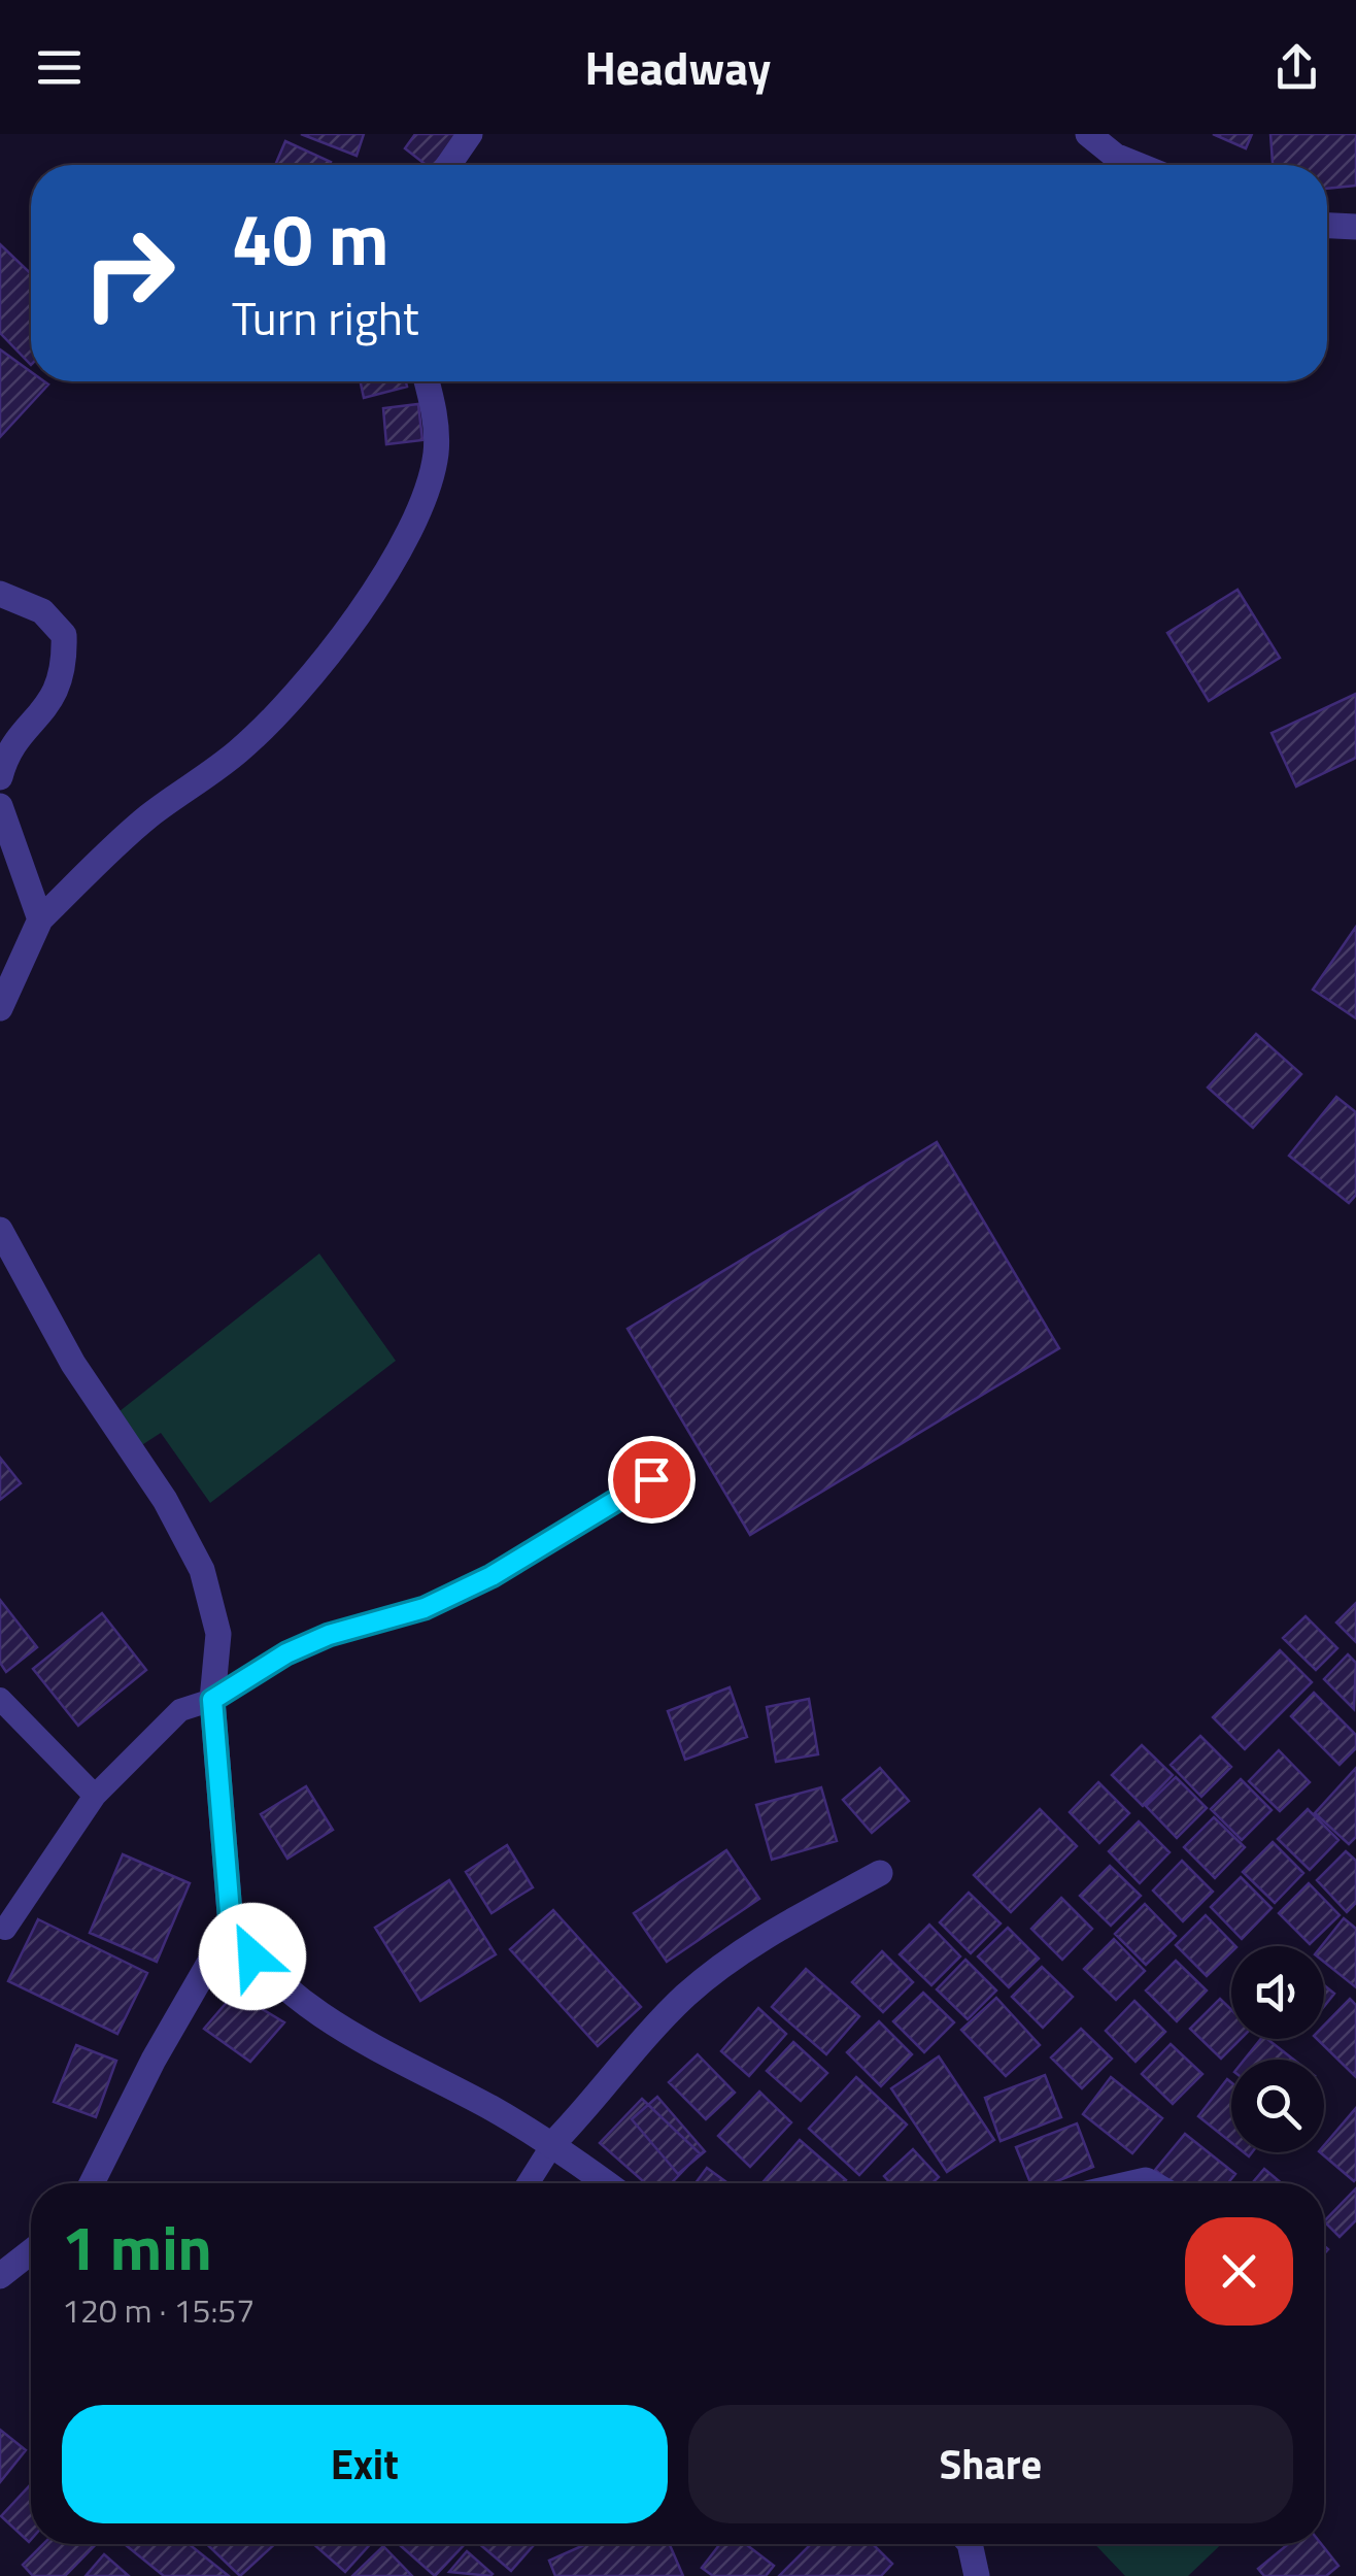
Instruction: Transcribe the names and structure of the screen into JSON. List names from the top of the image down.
{
  "page": {
    "header": "Headway",
    "turn": ["40 m", "Turn right"],
    "heading": ["1 min", "120 m · 15:57"],
    "buttons": ["Exit", "Share"]
  }
}
